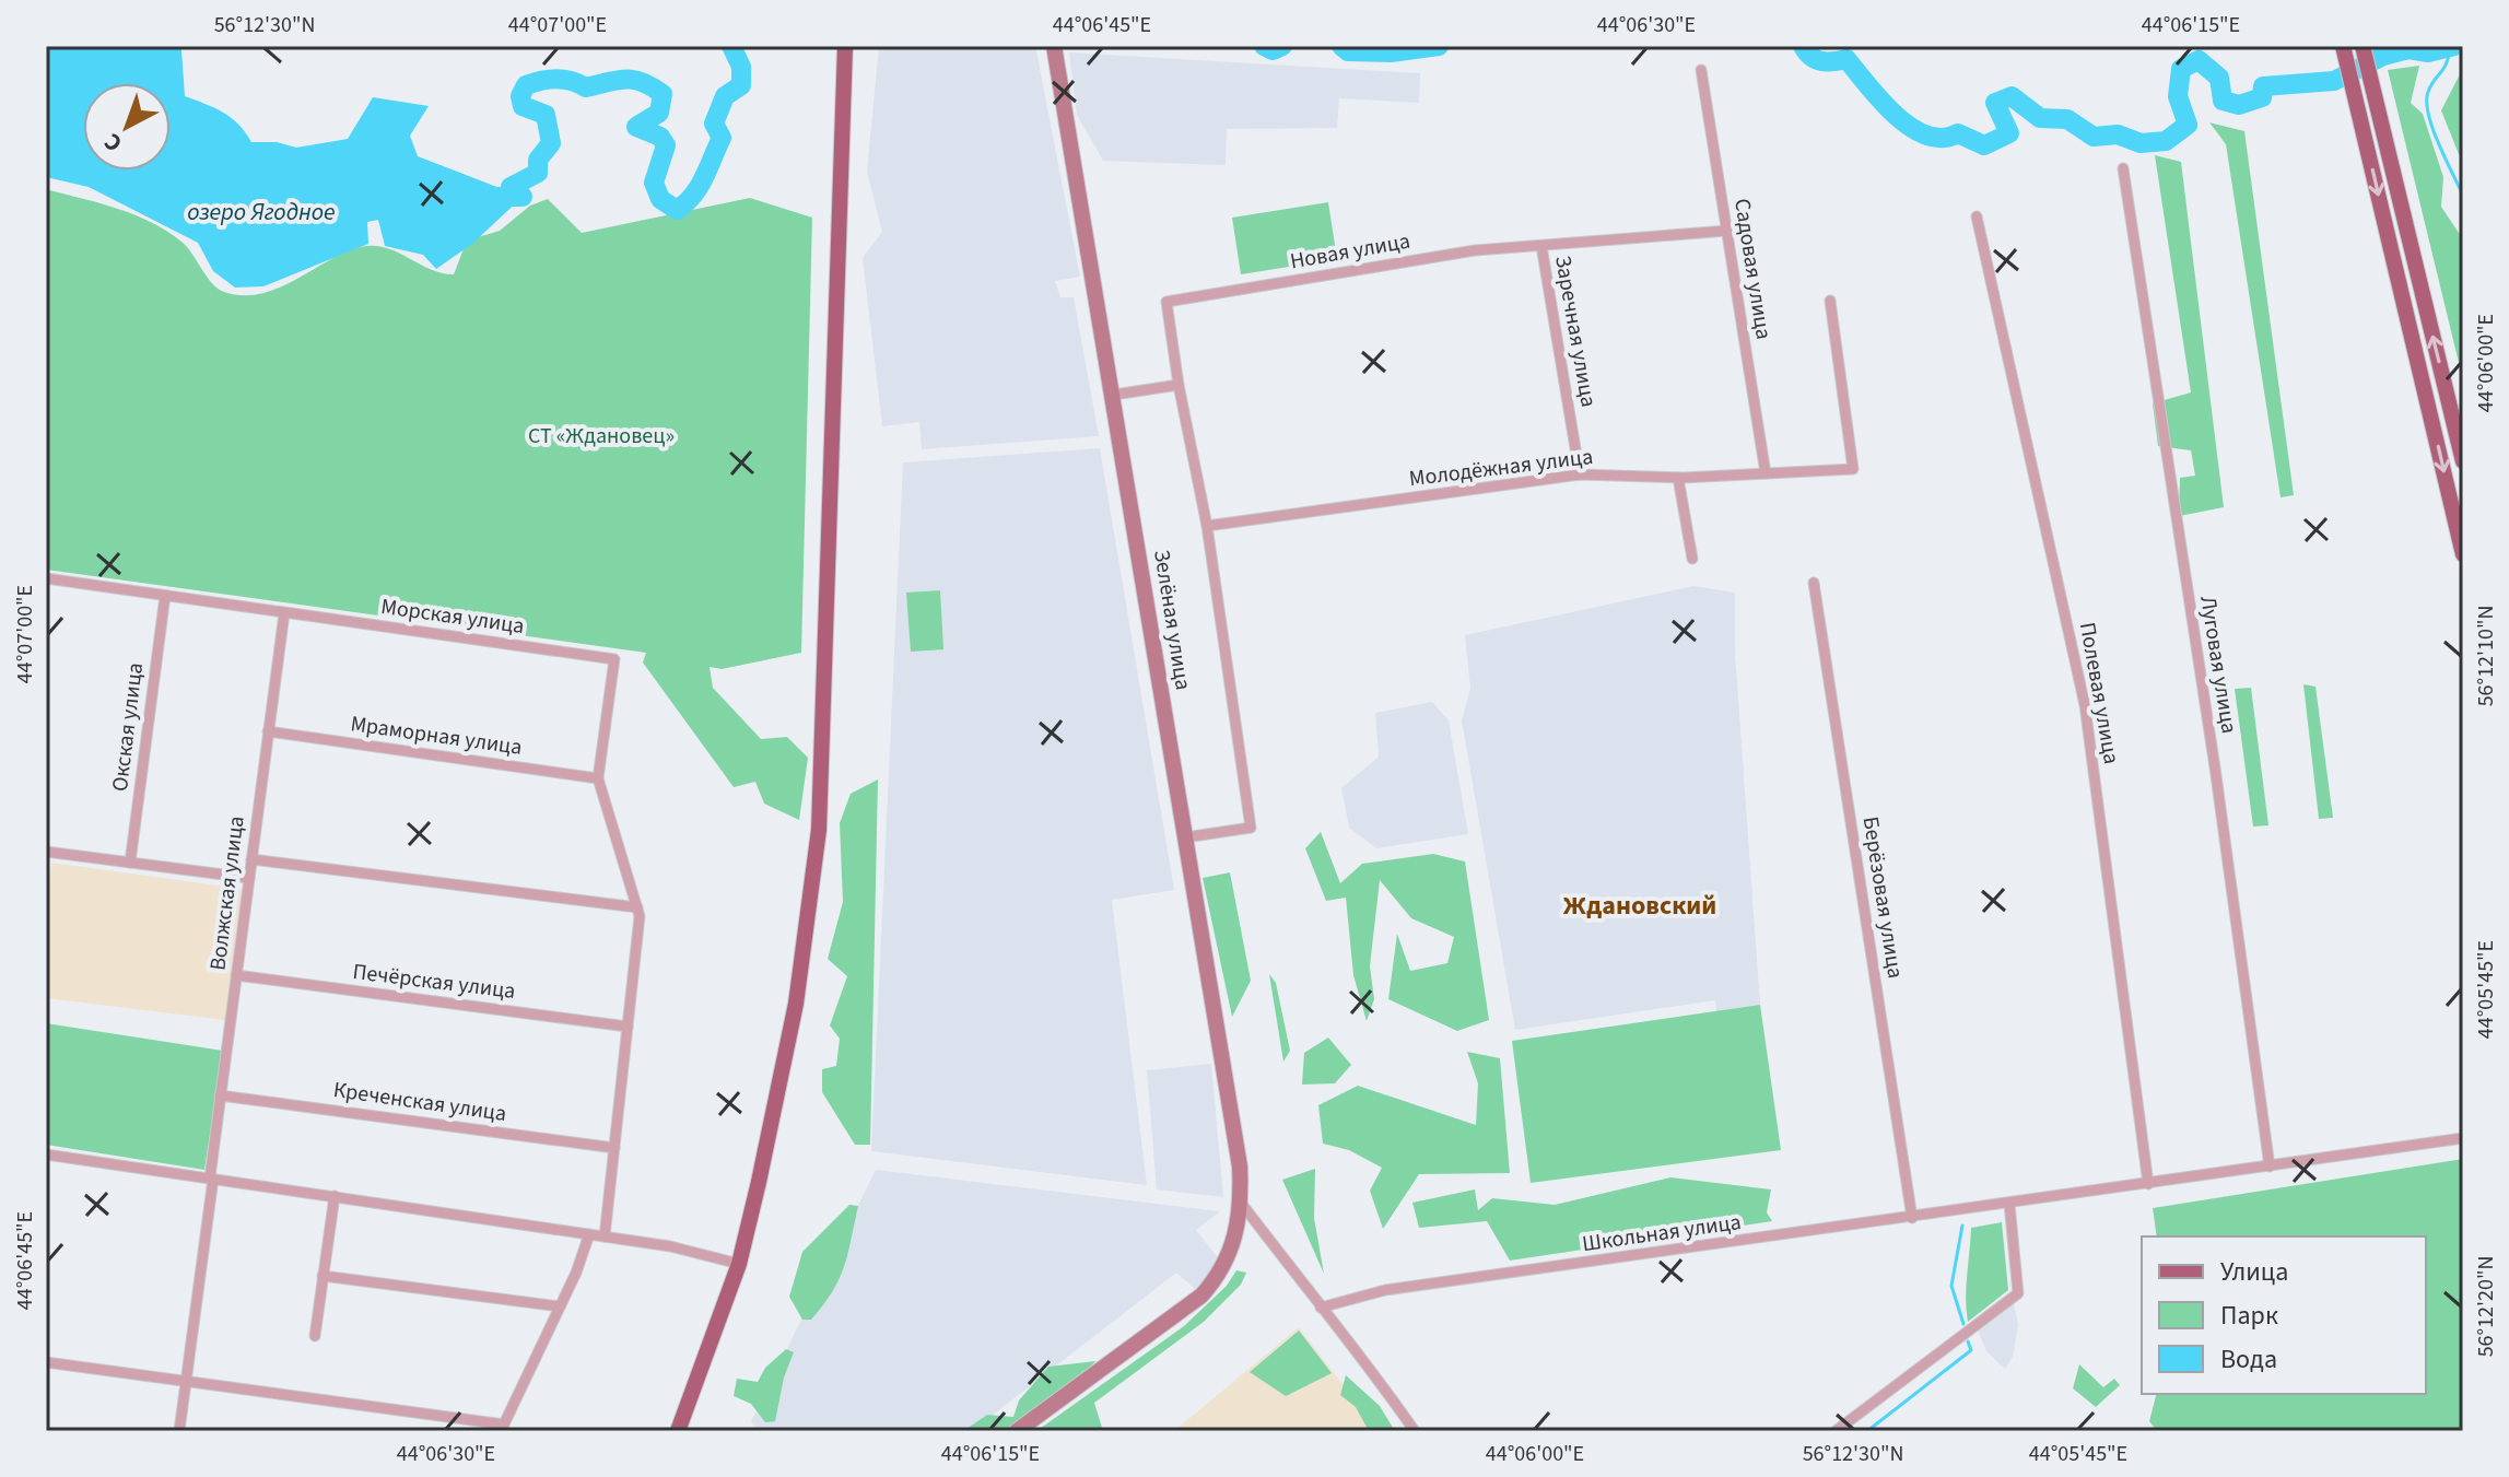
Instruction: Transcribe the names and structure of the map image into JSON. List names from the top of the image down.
{
  "streets": {
    "street": [
      "Новая улица",
      "Садовая улица",
      "Заречная улица",
      "Молодёжная улица",
      "Морская улица",
      "Зелёная улица",
      "Луговая улица",
      "Полевая улица",
      "Окская улица",
      "Мраморная улица",
      "Волжская улица",
      "Берёзовая улица",
      "Печёрская улица",
      "Креченская улица",
      "Школьная улица"
    ]
  },
  "crossings": [
    ["Новая улица", "Садовая улица"],
    ["Новая улица", "Заречная улица"],
    ["Садовая улица", "Молодёжная улица"],
    ["Заречная улица", "Молодёжная улица"],
    ["Морская улица", "Окская улица"],
    ["Морская улица", "Мраморная улица"],
    ["Морская улица", "Волжская улица"],
    ["Луговая улица", "Школьная улица"],
    ["Полевая улица", "Школьная улица"],
    ["Мраморная улица", "Волжская улица"],
    ["Волжская улица", "Печёрская улица"],
    ["Волжская улица", "Креченская улица"],
    ["Берёзовая улица", "Школьная улица"]
  ],
  "districts": ["Ждановский"],
  "water": ["озеро Ягодное"],
  "parks": ["СТ «Ждановец»"],
  "legend": ["Улица", "Парк", "Вода"],
  "north": "bottom left",
  "coordinates": [
    "56°12'30\"N",
    "44°07'00\"E",
    "44°06'45\"E",
    "44°06'30\"E",
    "44°06'15\"E",
    "44°06'00\"E",
    "56°12'10\"N",
    "44°05'45\"E",
    "56°12'20\"N"
  ]
}
